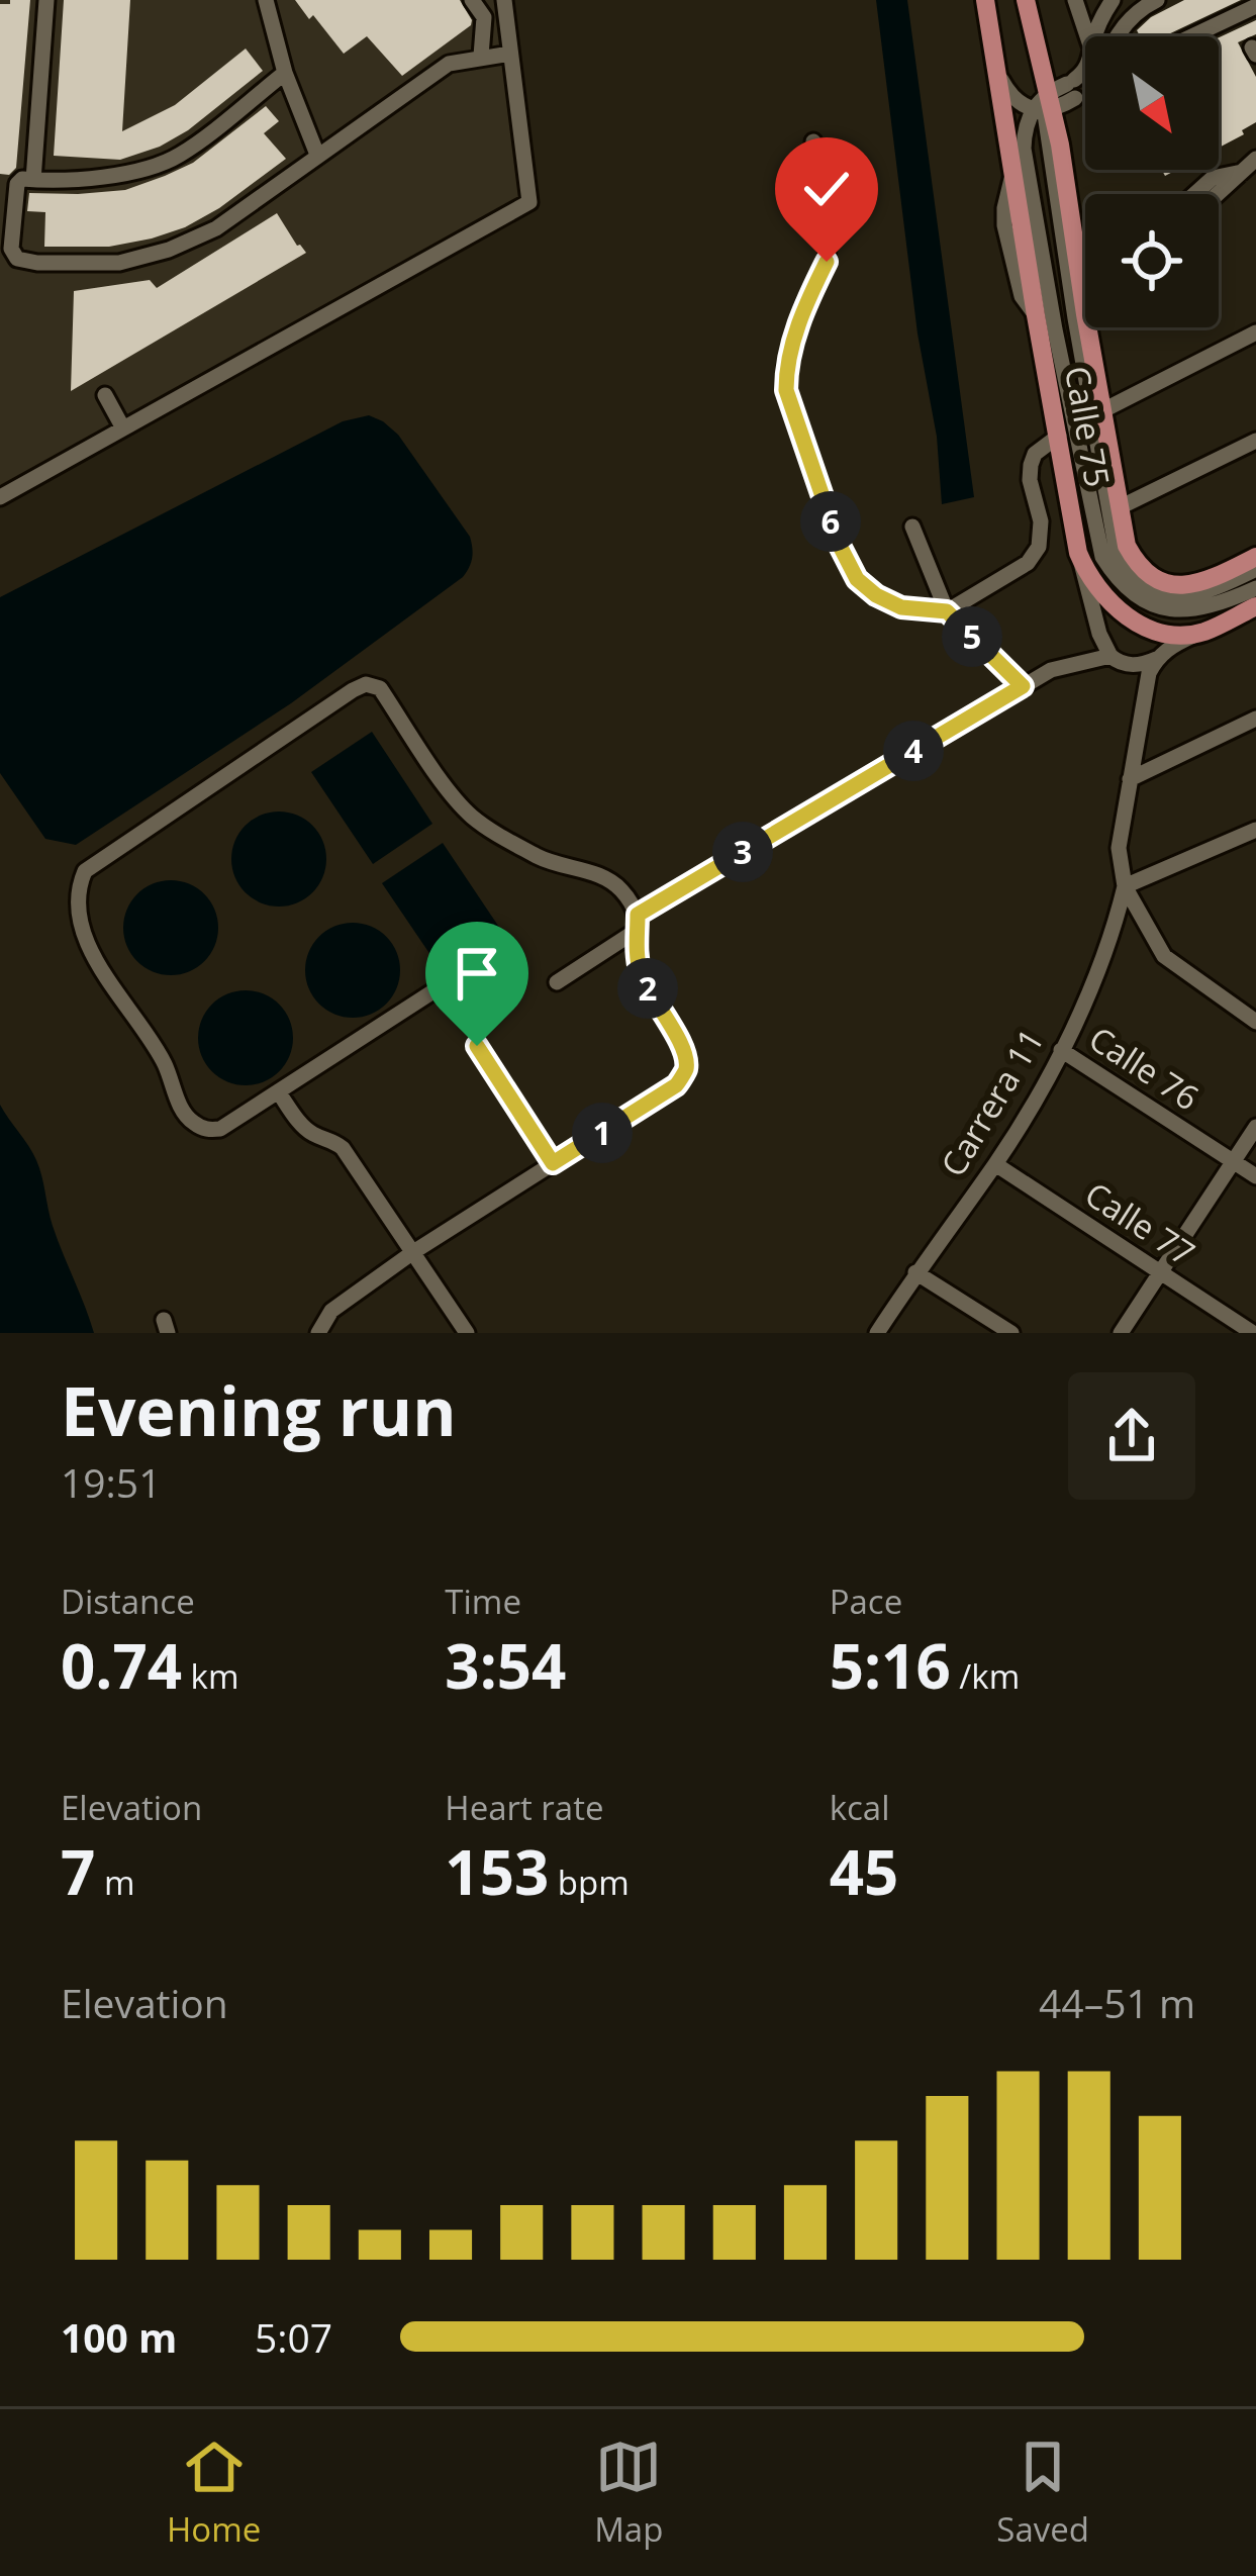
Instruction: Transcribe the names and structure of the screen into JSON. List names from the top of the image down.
{
  "streets": {
    "main road": ["Calle 75"],
    "street": ["Calle 76", "Carrera 11", "Calle 77"]
  },
  "crossings": [
    ["Calle 76", "Carrera 11"],
    ["Carrera 11", "Calle 77"]
  ],
  "north": "bottom right",
  "page": {
    "pins": [
      "6",
      "5",
      "4",
      "3",
      "2",
      "1"
    ],
    "heading": ["Evening run", "19:51"],
    "stats": [
      ["Distance", "0.74 km"],
      ["Time", "3:54"],
      ["Pace", "5:16 /km"],
      ["Elevation", "7 m"],
      ["Heart rate", "153 bpm"],
      ["kcal", "45"]
    ],
    "chart": ["Elevation", "44–51 m"],
    "list": [
      {
        "name": "100 m",
        "note": "5:07"
      }
    ],
    "tabs": ["Home", "Map", "Saved"]
  }
}
